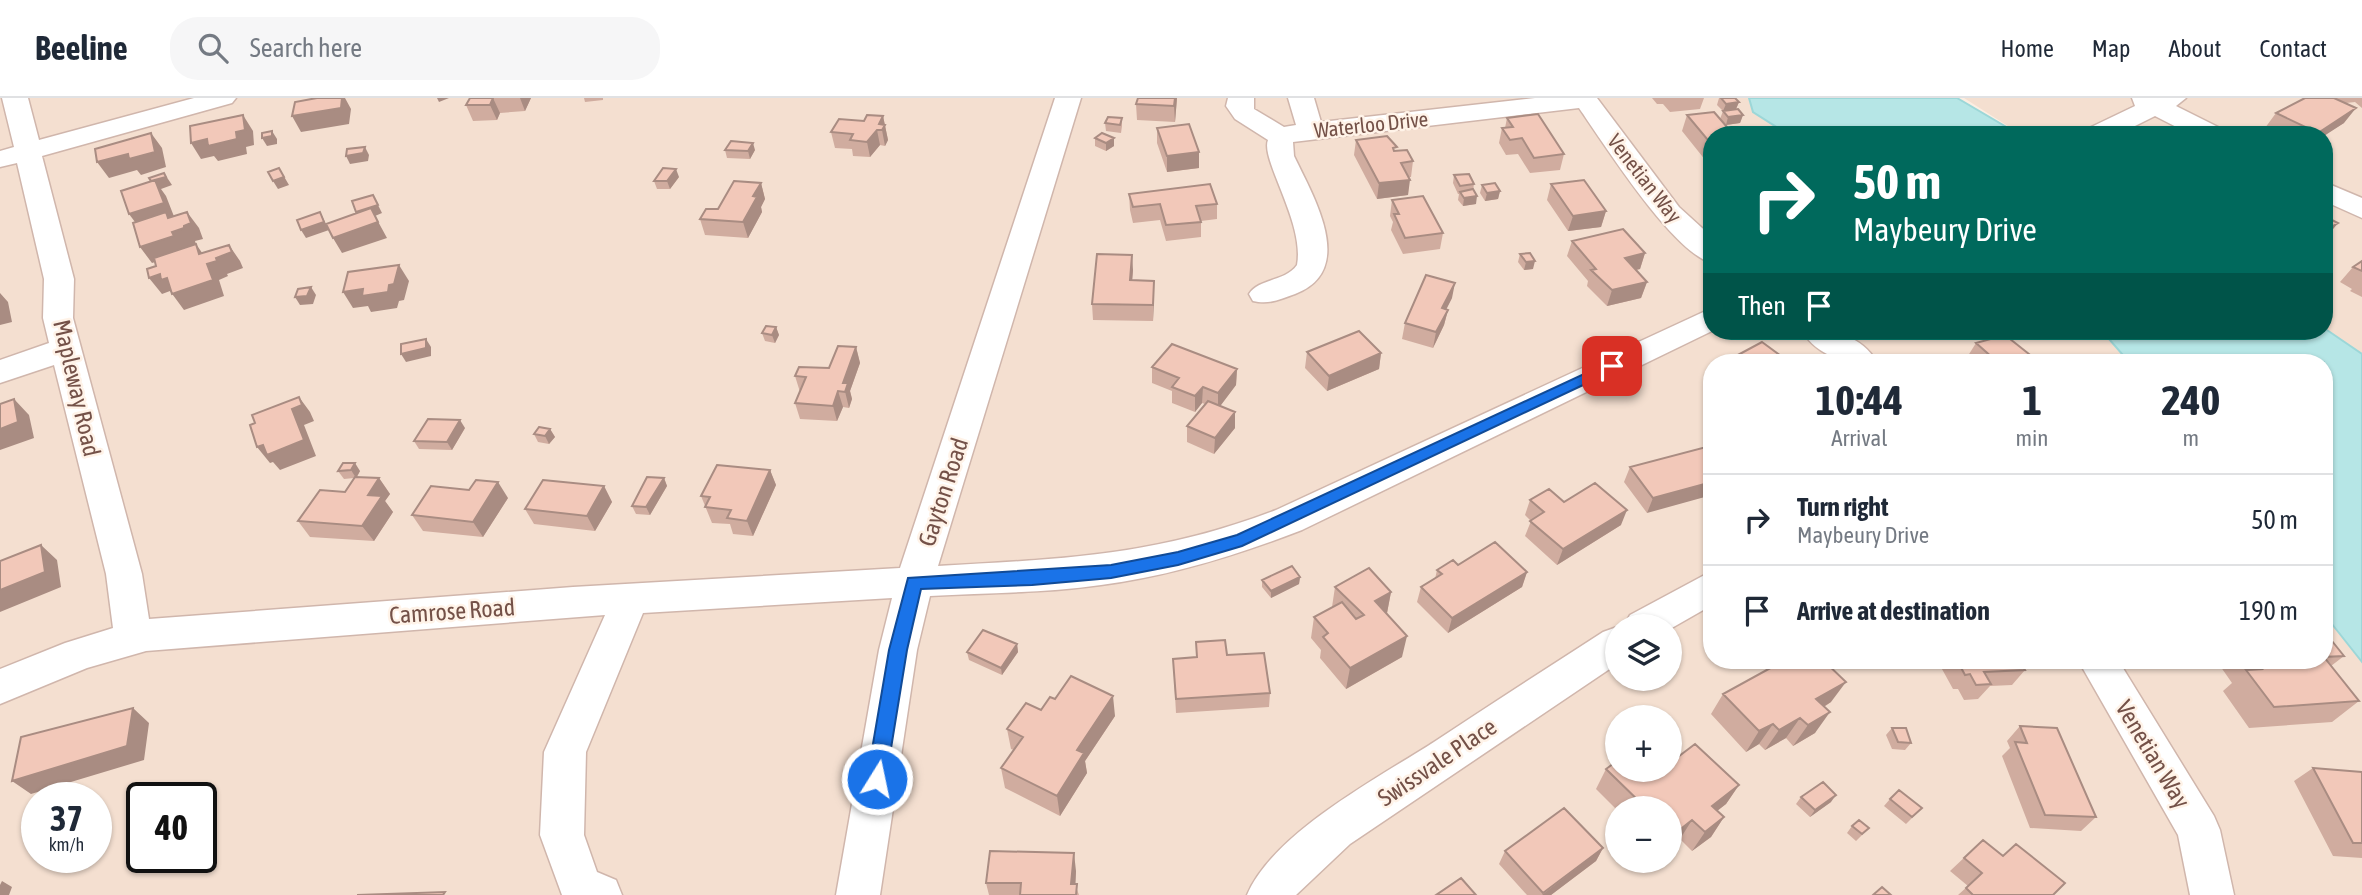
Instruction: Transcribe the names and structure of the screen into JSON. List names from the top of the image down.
{
  "streets": {
    "street": [
      "Waterloo Drive",
      "Venetian Way",
      "Mapleway Road",
      "Gayton Road",
      "Camrose Road",
      "Swissvale Place"
    ]
  },
  "crossings": [
    ["Waterloo Drive", "Venetian Way"],
    ["Mapleway Road", "Camrose Road"],
    ["Gayton Road", "Camrose Road"]
  ],
  "page": {
    "header": "Beeline",
    "search": "Search here",
    "nav": [
      "Home",
      "Map",
      "About",
      "Contact"
    ],
    "turn": ["50 m", "Maybeury Drive"],
    "then": "Then",
    "eta": [
      "10:44",
      "Arrival",
      "1",
      "min",
      "240",
      "m"
    ],
    "list": [
      {
        "name": "Turn right",
        "note": "Maybeury Drive",
        "value": "50 m"
      },
      {
        "name": "Arrive at destination",
        "value": "190 m"
      }
    ],
    "map_buttons": ["+", "−"],
    "speed": "37 km/h",
    "limit": "40"
  }
}
